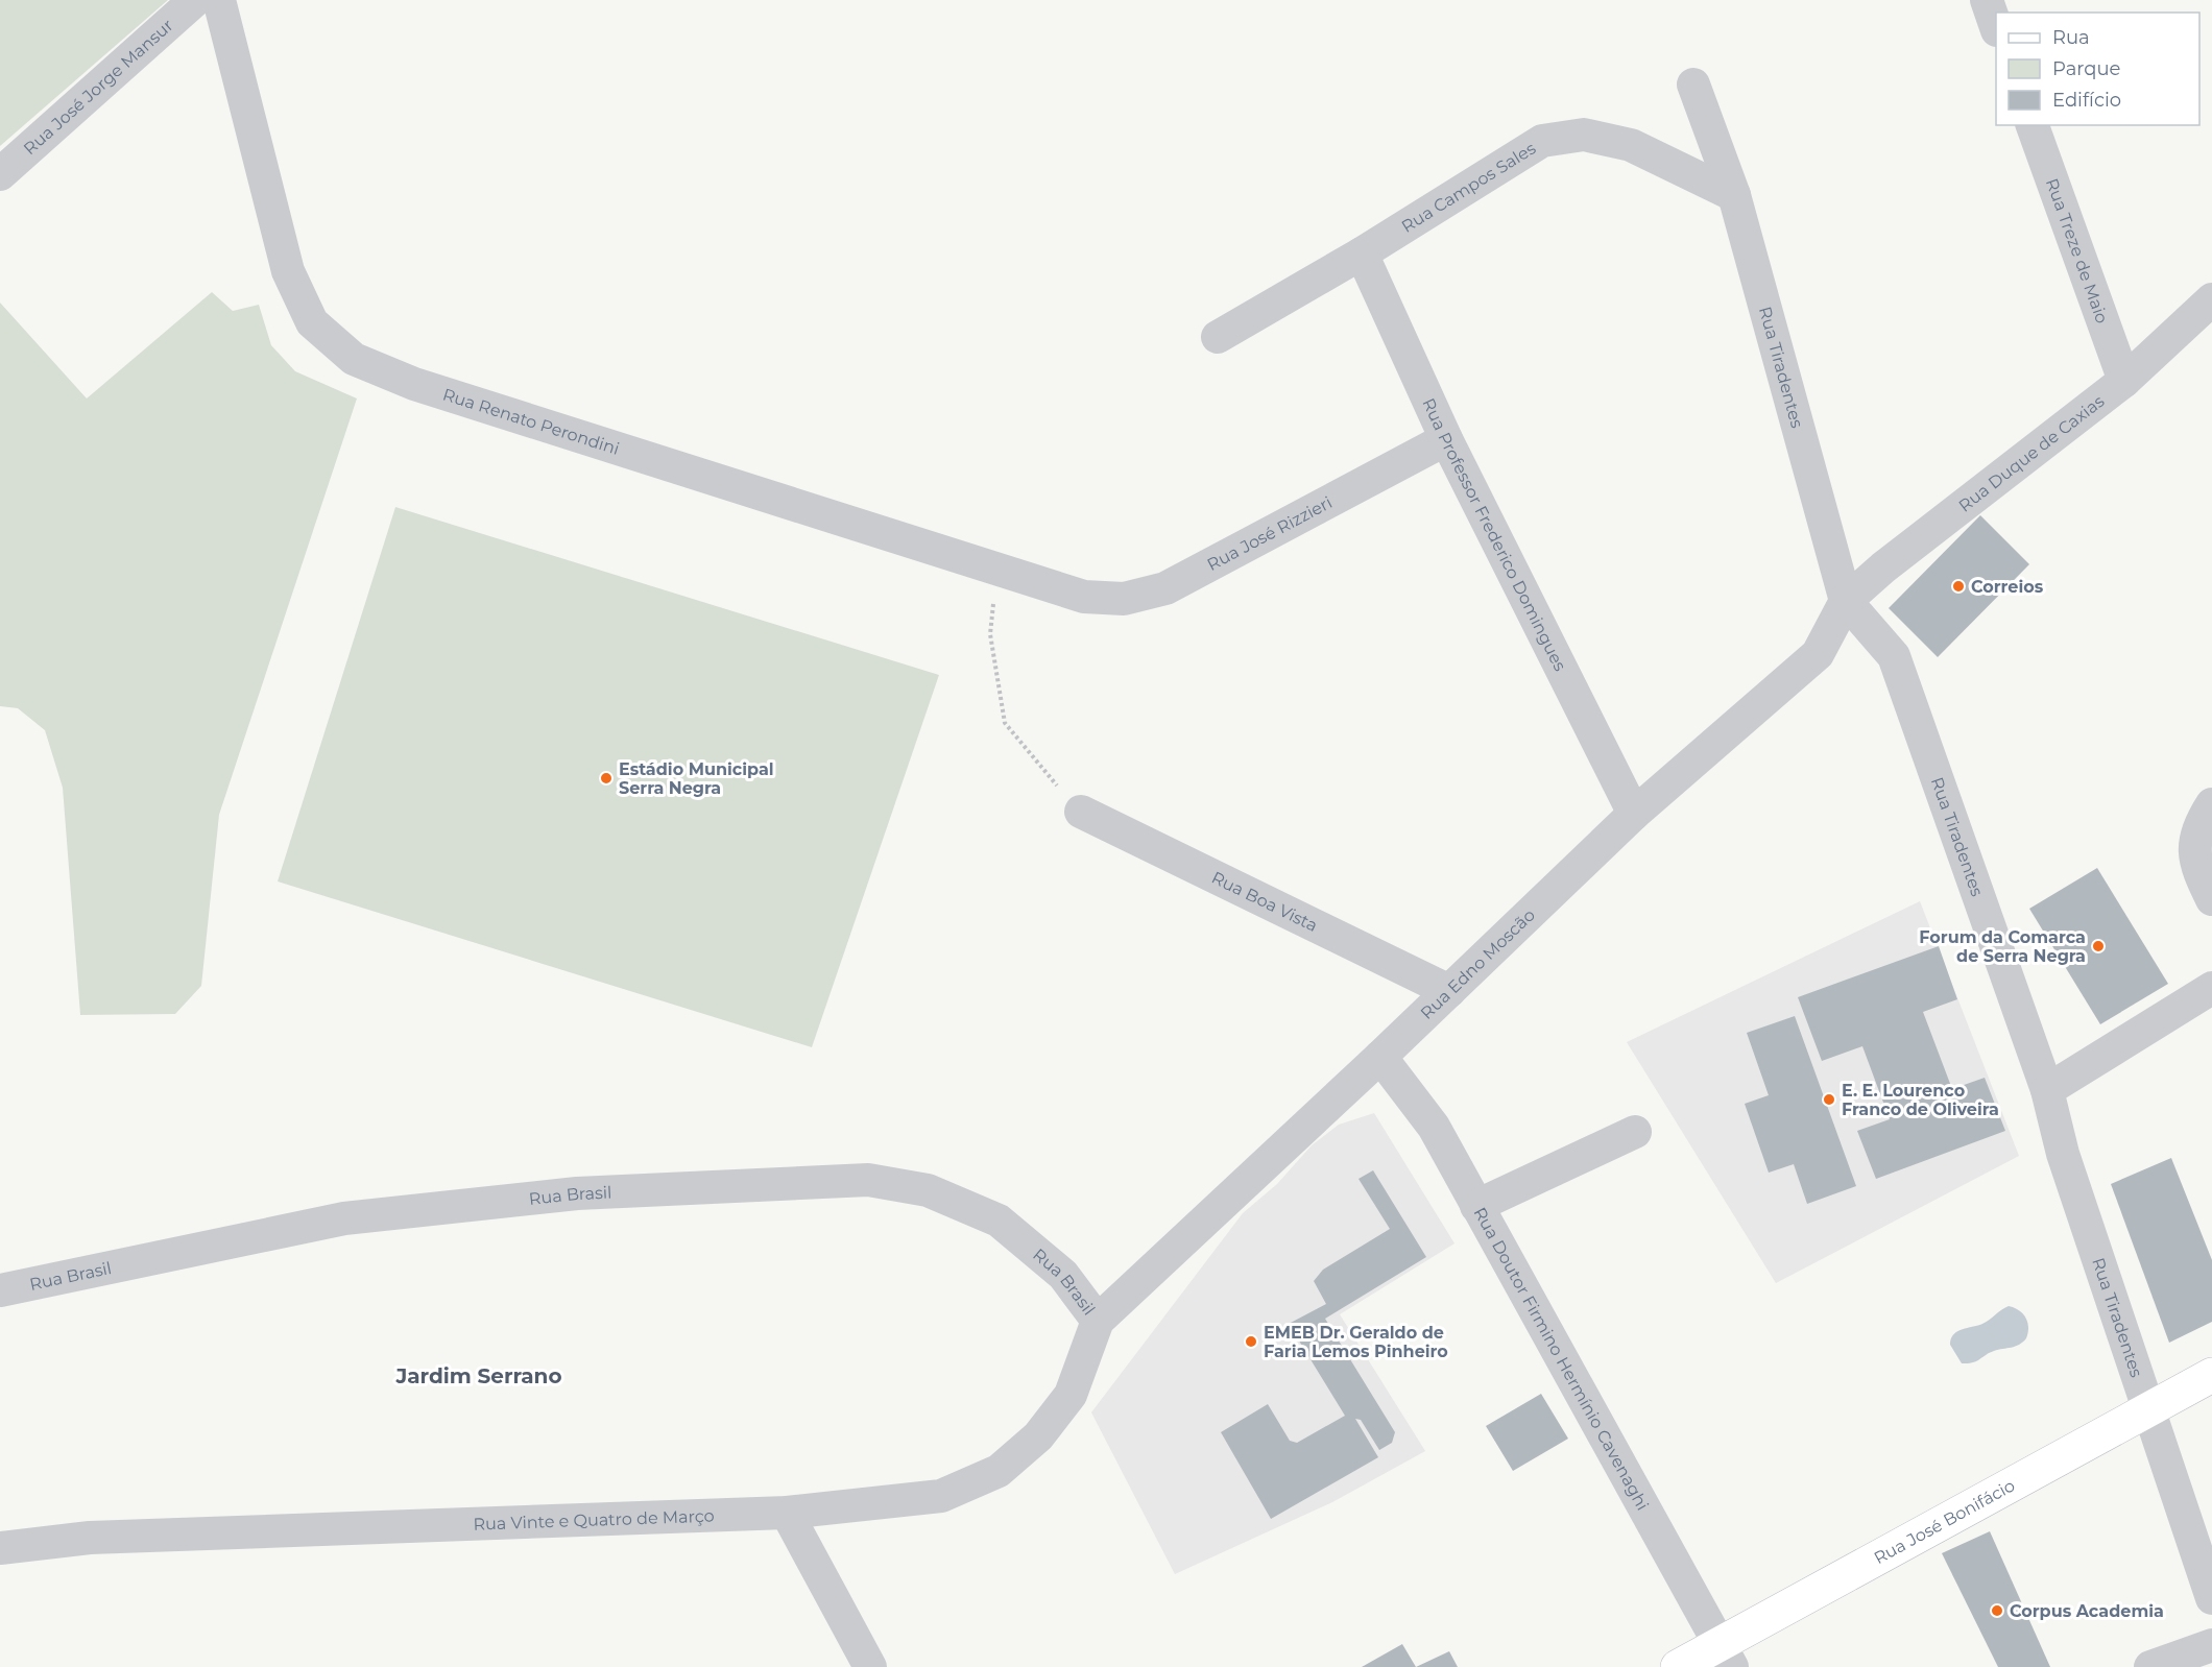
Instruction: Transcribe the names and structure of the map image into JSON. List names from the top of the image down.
{
  "streets": {
    "main road": ["Rua José Bonifácio"],
    "street": [
      "Rua José Jorge Mansur",
      "Rua Campos Sales",
      "Rua Treze de Maio",
      "Rua Tiradentes",
      "Rua Renato Perondini",
      "Rua Duque de Caxias",
      "Rua José Rizzieri",
      "Rua Professor Frederico Domingues",
      "Rua Boa Vista",
      "Rua Edno Moscão",
      "Rua Brasil",
      "Rua Doutor Firmino Hermínio Cavenaghi",
      "Rua Vinte e Quatro de Março"
    ]
  },
  "crossings": [
    ["Rua Campos Sales", "Rua Tiradentes"],
    ["Rua Campos Sales", "Rua Professor Frederico Domingues"],
    ["Rua Treze de Maio", "Rua Duque de Caxias"],
    ["Rua Tiradentes", "Rua Duque de Caxias"],
    ["Rua Tiradentes", "Rua Edno Moscão"],
    ["Rua Tiradentes", "Rua José Bonifácio"],
    ["Rua Renato Perondini", "Rua José Rizzieri"],
    ["Rua Duque de Caxias", "Rua Edno Moscão"],
    ["Rua José Rizzieri", "Rua Professor Frederico Domingues"],
    ["Rua Professor Frederico Domingues", "Rua Edno Moscão"],
    ["Rua Boa Vista", "Rua Edno Moscão"],
    ["Rua Edno Moscão", "Rua Brasil"],
    ["Rua Edno Moscão", "Rua Doutor Firmino Hermínio Cavenaghi"],
    ["Rua Edno Moscão", "Rua Vinte e Quatro de Março"],
    ["Rua Brasil", "Rua Vinte e Quatro de Março"],
    ["Rua Doutor Firmino Hermínio Cavenaghi", "Rua José Bonifácio"]
  ],
  "districts": ["Jardim Serrano"],
  "places": [
    "Correios",
    "Estádio Municipal Serra Negra",
    "Forum da Comarca de Serra Negra",
    "E. E. Lourenco Franco de Oliveira",
    "EMEB Dr. Geraldo de Faria Lemos Pinheiro",
    "Corpus Academia"
  ],
  "legend": ["Rua", "Parque", "Edifício"]
}
